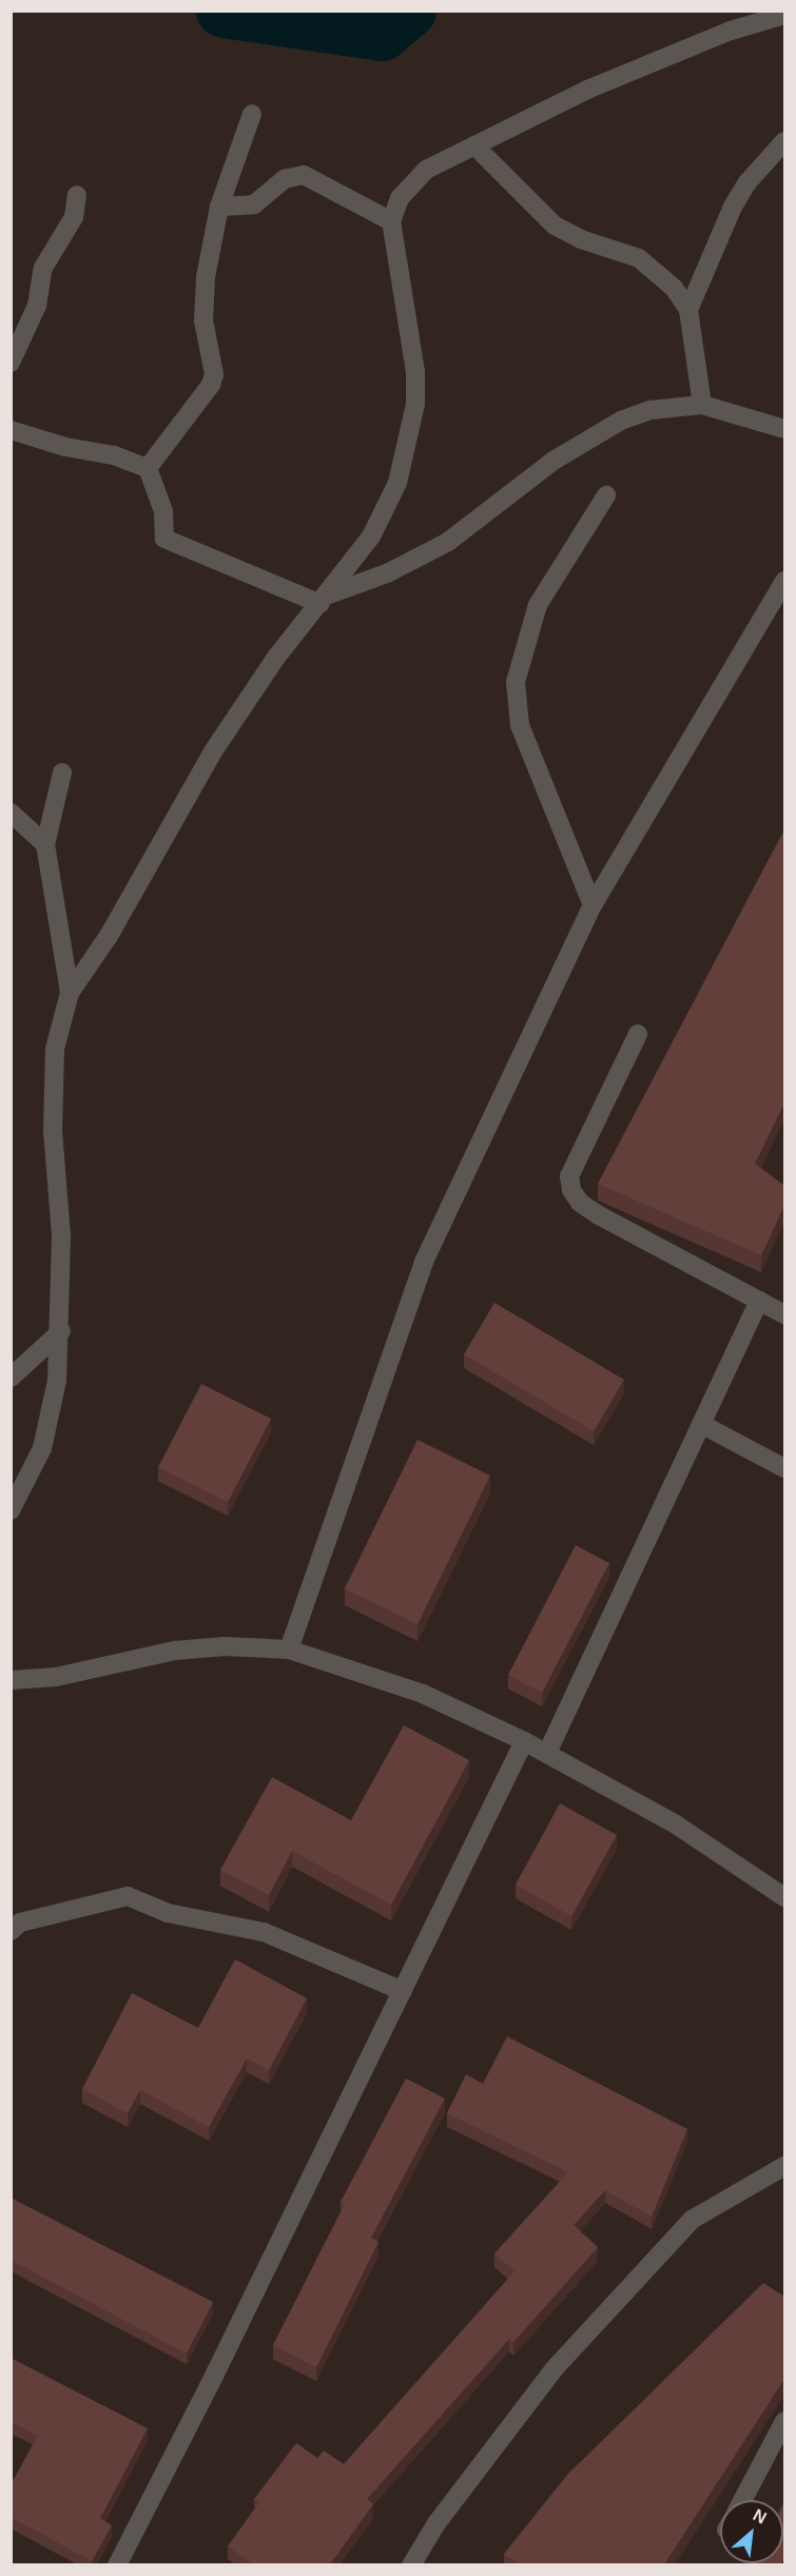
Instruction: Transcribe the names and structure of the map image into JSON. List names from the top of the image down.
{
  "north": "top right"
}
